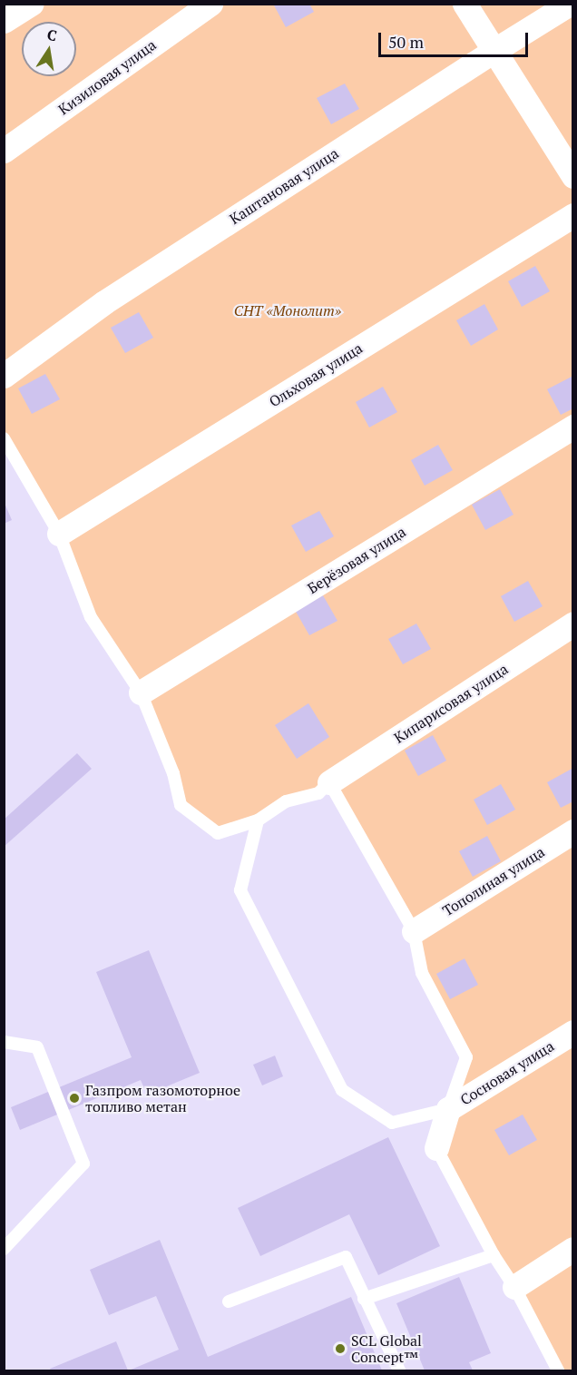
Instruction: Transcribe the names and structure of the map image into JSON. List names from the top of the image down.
{
  "streets": {
    "street": [
      "Кизиловая улица",
      "Каштановая улица",
      "Ольховая улица",
      "Берёзовая улица",
      "Кипарисовая улица",
      "Тополиная улица",
      "Сосновая улица"
    ]
  },
  "parks": ["СНТ «Монолит»"],
  "places": ["Газпром газомоторное топливо метан", "SCL Global Concept™"],
  "scale_bar": "50 m",
  "north": "top"
}
